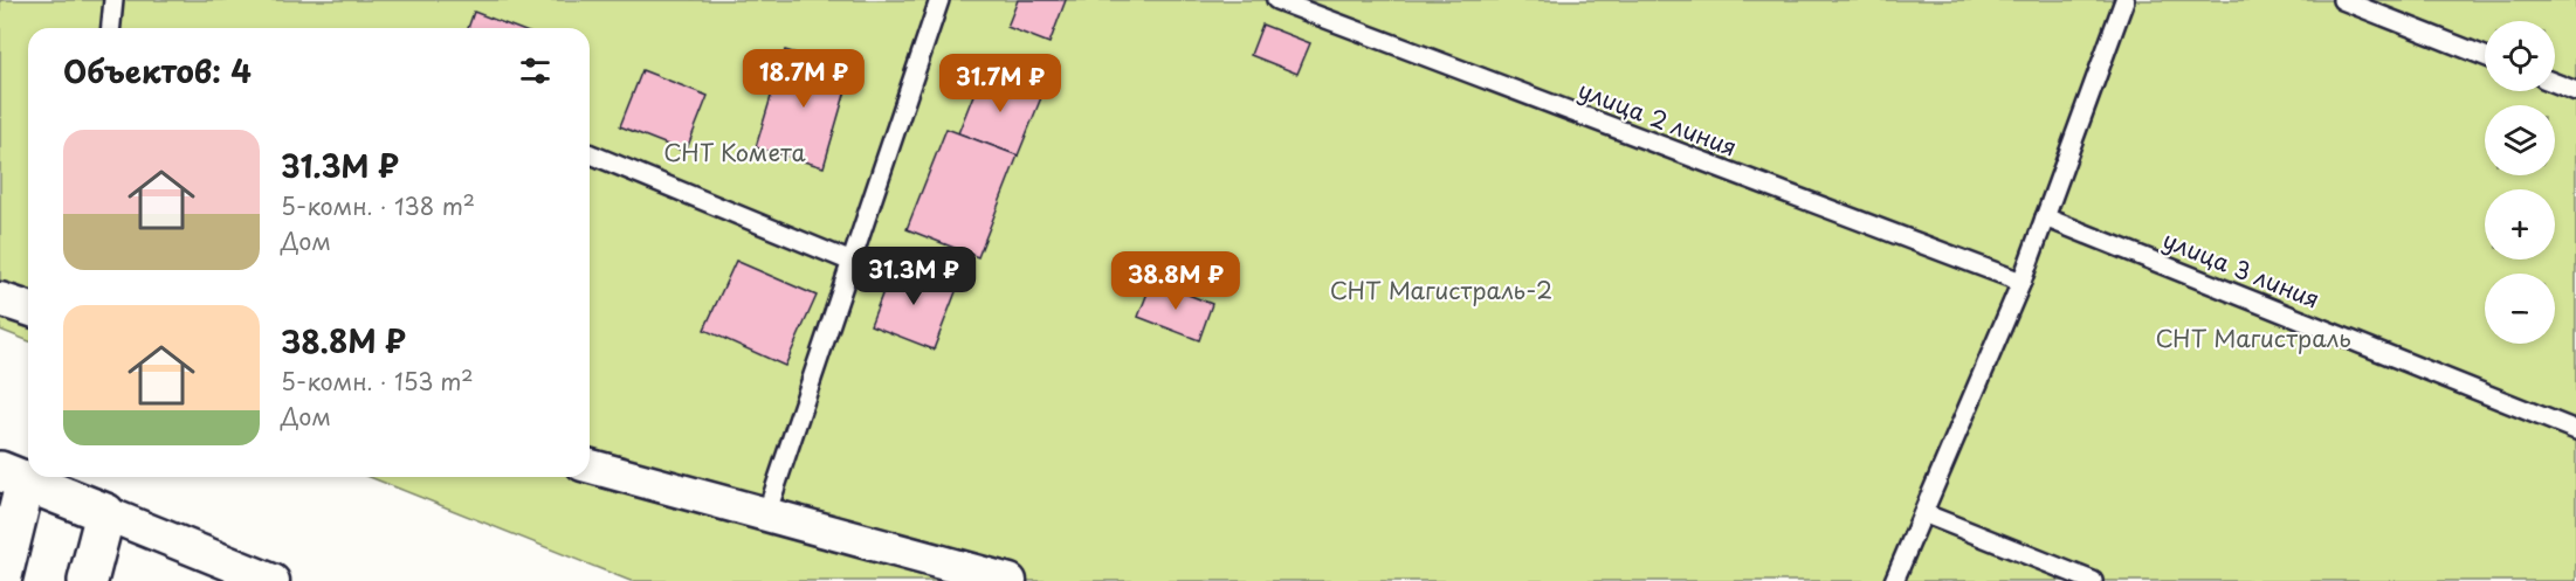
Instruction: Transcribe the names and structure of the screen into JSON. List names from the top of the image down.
{
  "streets": {
    "lane": ["улица 2 линия", "улица 3 линия"]
  },
  "parks": ["СНТ Комета", "СНТ Магистраль-2", "СНТ Магистраль"],
  "page": {
    "map_buttons": ["+", "−"],
    "heading": "Объектов: 4",
    "price": [
      "18.7M ₽",
      "31.7M ₽",
      "31.3M ₽",
      "38.8M ₽"
    ],
    "list": [
      {
        "name": "31.3M ₽",
        "note": "5-комн. · 138 m² · Дом"
      },
      {
        "name": "38.8M ₽",
        "note": "5-комн. · 153 m² · Дом"
      }
    ]
  }
}
